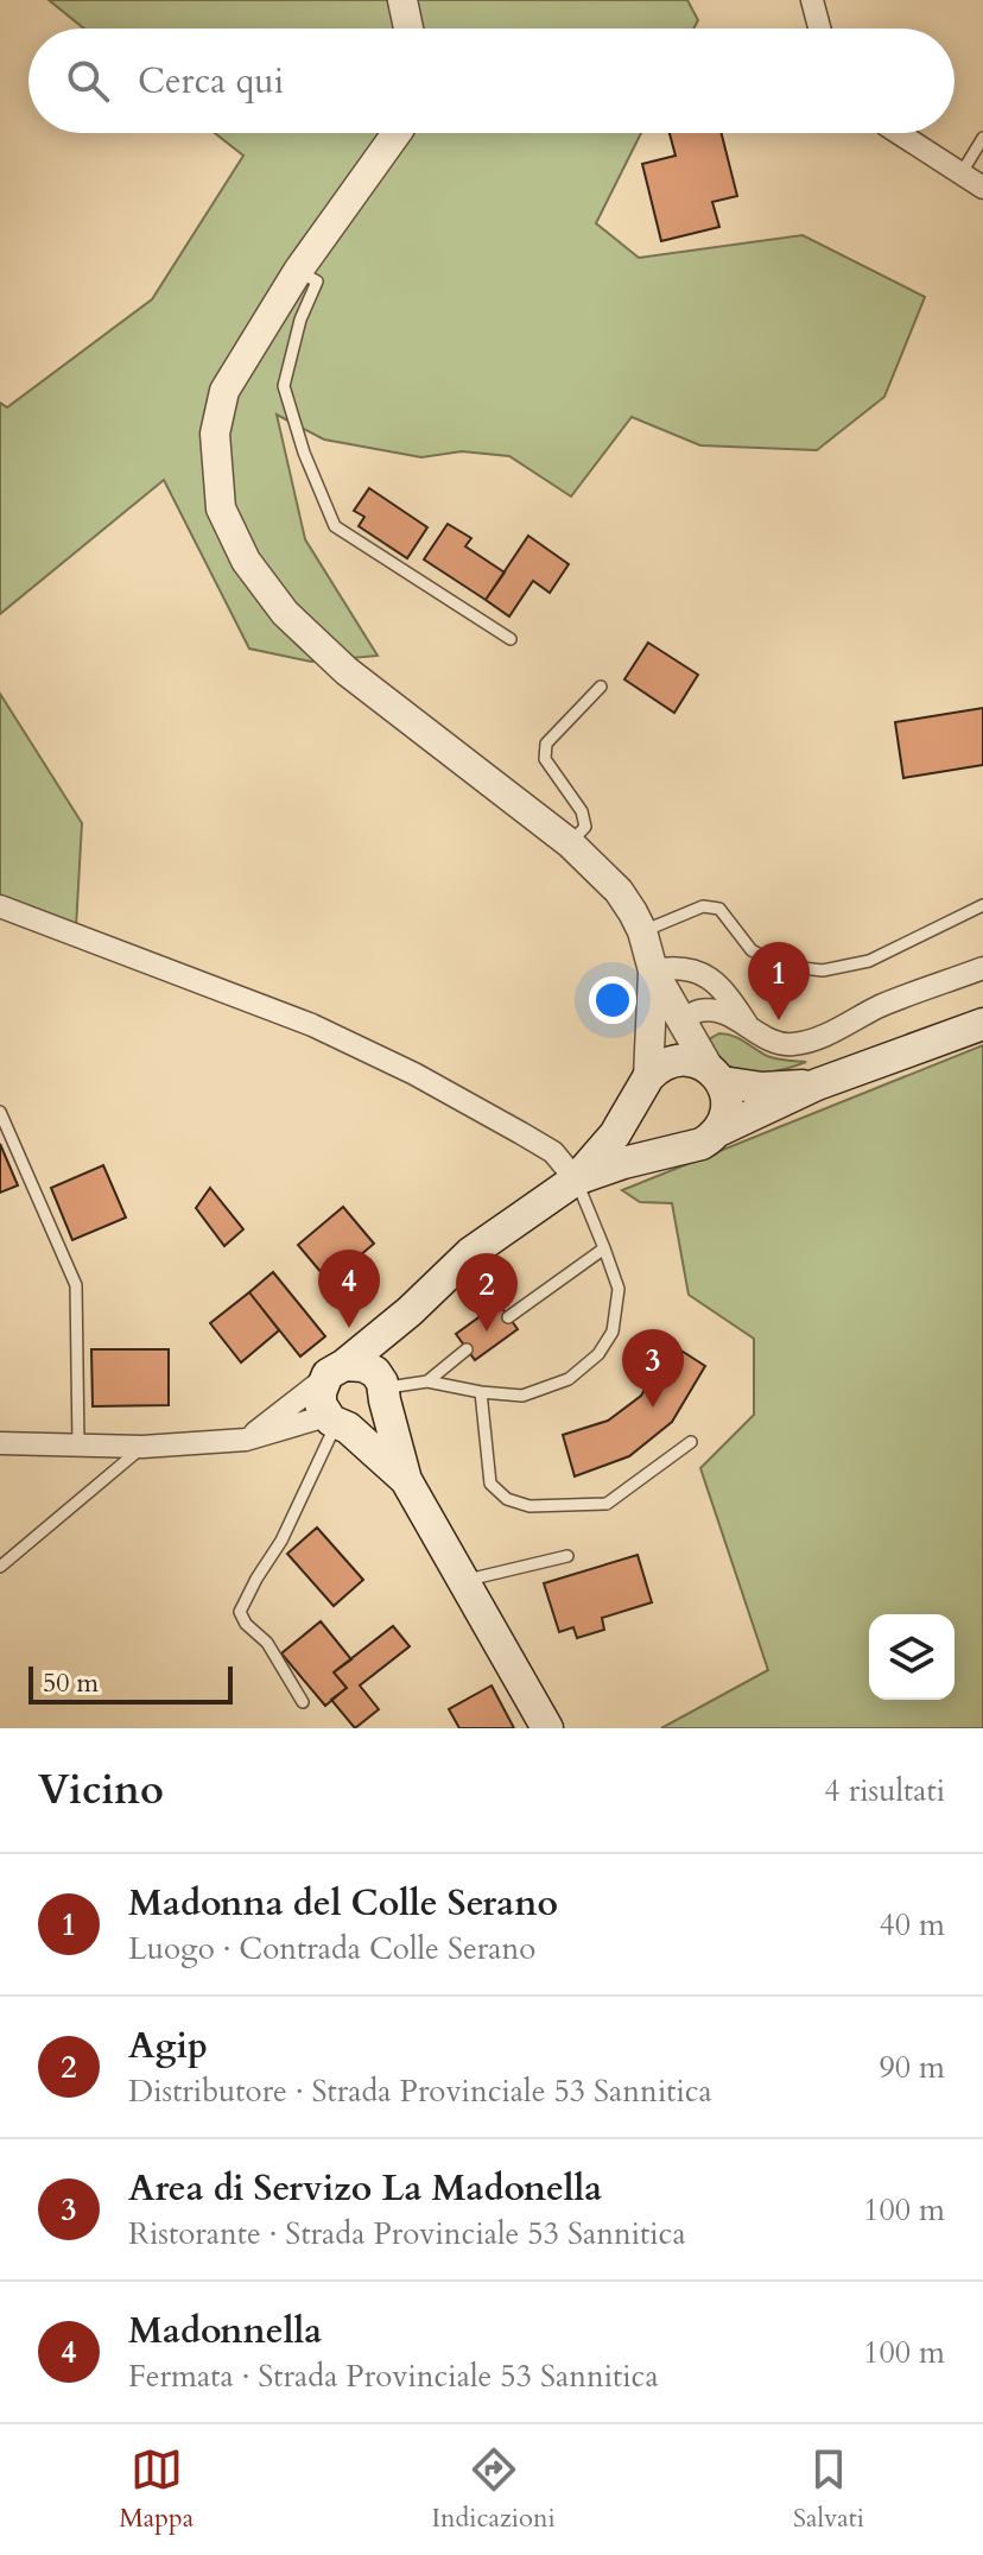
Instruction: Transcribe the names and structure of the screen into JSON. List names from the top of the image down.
{
  "scale_bar": "50 m",
  "page": {
    "search": "Cerca qui",
    "pins": [
      "1",
      "4",
      "2",
      "3"
    ],
    "scale": "50 m",
    "heading": ["Vicino", "4 risultati"],
    "list": [
      {
        "mark": "1",
        "name": "Madonna del Colle Serano",
        "note": "Luogo · Contrada Colle Serano",
        "value": "40 m"
      },
      {
        "mark": "2",
        "name": "Agip",
        "note": "Distributore · Strada Provinciale 53 Sannitica",
        "value": "90 m"
      },
      {
        "mark": "3",
        "name": "Area di Servizo La Madonella",
        "note": "Ristorante · Strada Provinciale 53 Sannitica",
        "value": "100 m"
      },
      {
        "mark": "4",
        "name": "Madonnella",
        "note": "Fermata · Strada Provinciale 53 Sannitica",
        "value": "100 m"
      }
    ],
    "nav": ["Mappa", "Indicazioni", "Salvati"]
  }
}
